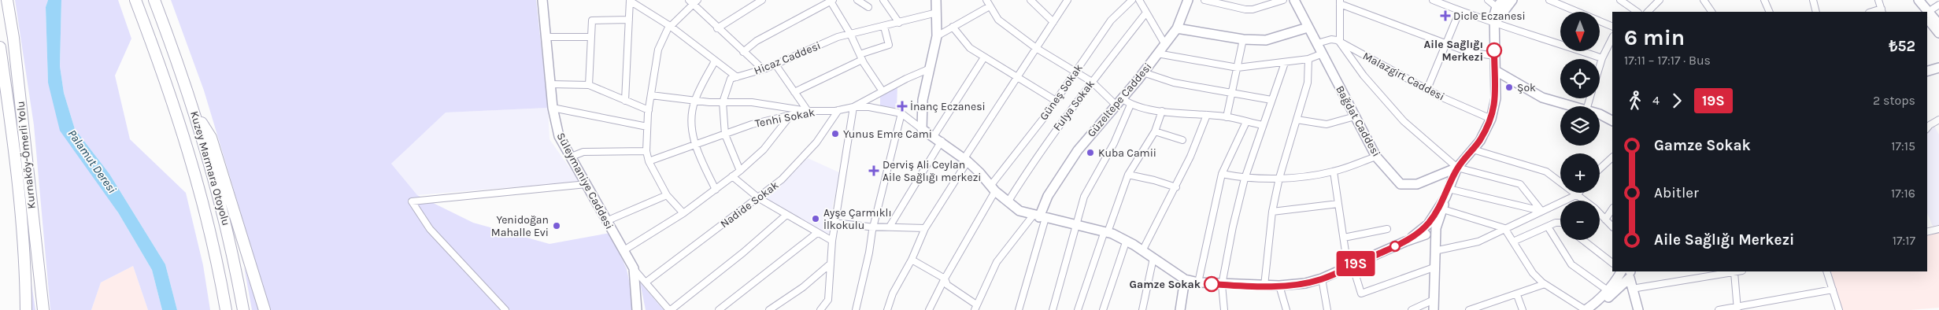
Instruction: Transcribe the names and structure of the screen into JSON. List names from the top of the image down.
{
  "streets": {
    "highway": ["Kurnaköy-Ömerli Yolu", "Kuzey Marmara Otoyolu"],
    "street": [
      "Hicaz Caddesi",
      "Malazgirt Caddesi",
      "Güneş Sokak",
      "Güzeltepe Caddesi",
      "Fulya Sokak",
      "Tenhi Sokak",
      "Bağdat Caddesi",
      "Süleymaniye Caddesi",
      "Nadide Sokak"
    ]
  },
  "crossings": [
    ["Malazgirt Caddesi", "Bağdat Caddesi"],
    ["Tenhi Sokak", "Nadide Sokak"]
  ],
  "water": ["Palamut Deresi"],
  "places": {
    "health": ["Dicle Eczanesi", "İnanç Eczanesi", "Derviş Ali Ceylan Aile Sağlığı merkezi"],
    "other": [
      "Aile Sağlığı Merkezi",
      "Şok",
      "Yunus Emre Cami",
      "Kuba Camii",
      "Ayşe Çarmıklı İlkokulu",
      "Yenidoğan Mahalle Evi",
      "Gamze Sokak"
    ]
  },
  "lines": ["bus line 19S"],
  "north": "bottom",
  "page": {
    "on_map": "19S",
    "map_buttons": ["+", "−"],
    "heading": ["6 min", "17:11 – 17:17 · Bus", "₺52"],
    "legs": ["4", "19S", "2 stops"],
    "list": [
      {
        "name": "Gamze Sokak",
        "value": "17:15"
      },
      {
        "name": "Abitler",
        "value": "17:16"
      },
      {
        "name": "Aile Sağlığı Merkezi",
        "value": "17:17"
      }
    ]
  }
}
